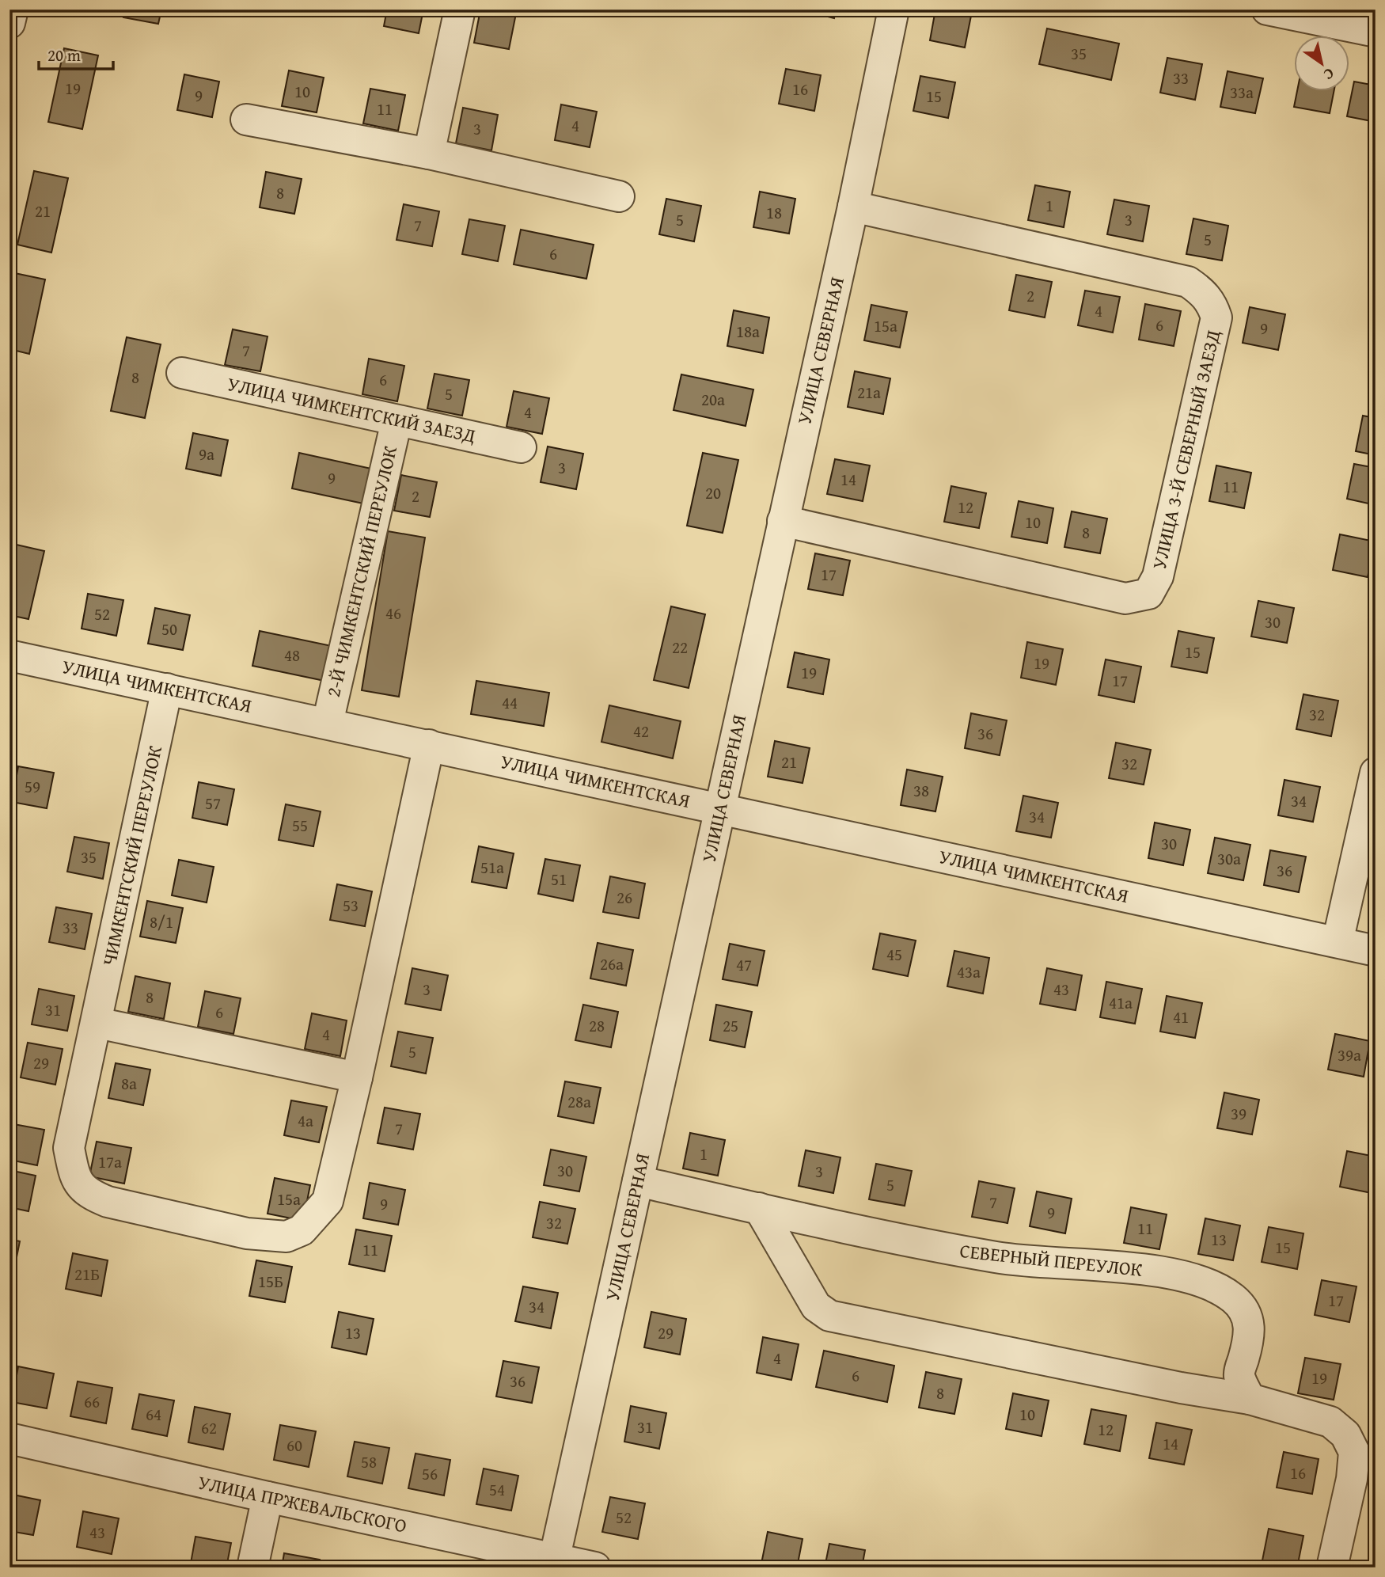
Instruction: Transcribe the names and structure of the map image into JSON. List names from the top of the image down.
{
  "streets": {
    "street": [
      "УЛИЦА СЕВЕРНАЯ",
      "УЛИЦА ЧИМКЕНТСКИЙ ЗАЕЗД",
      "УЛИЦА 3-Й СЕВЕРНЫЙ ЗАЕЗД",
      "2-Й ЧИМКЕНТСКИЙ ПЕРЕУЛОК",
      "УЛИЦА ЧИМКЕНТСКАЯ",
      "ЧИМКЕНТСКИЙ ПЕРЕУЛОК",
      "СЕВЕРНЫЙ ПЕРЕУЛОК",
      "УЛИЦА ПРЖЕВАЛЬСКОГО"
    ]
  },
  "crossings": [
    ["УЛИЦА СЕВЕРНАЯ", "УЛИЦА 3-Й СЕВЕРНЫЙ ЗАЕЗД"],
    ["УЛИЦА СЕВЕРНАЯ", "УЛИЦА ЧИМКЕНТСКАЯ"],
    ["УЛИЦА СЕВЕРНАЯ", "СЕВЕРНЫЙ ПЕРЕУЛОК"],
    ["УЛИЦА СЕВЕРНАЯ", "УЛИЦА ПРЖЕВАЛЬСКОГО"],
    ["УЛИЦА ЧИМКЕНТСКИЙ ЗАЕЗД", "2-Й ЧИМКЕНТСКИЙ ПЕРЕУЛОК"],
    ["2-Й ЧИМКЕНТСКИЙ ПЕРЕУЛОК", "УЛИЦА ЧИМКЕНТСКАЯ"],
    ["УЛИЦА ЧИМКЕНТСКАЯ", "ЧИМКЕНТСКИЙ ПЕРЕУЛОК"]
  ],
  "house_numbers": [
    "35",
    "33",
    "19",
    "16",
    "10",
    "33а",
    "9",
    "15",
    "11",
    "4",
    "3",
    "8",
    "1",
    "21",
    "18",
    "5",
    "3",
    "7",
    "5",
    "6",
    "2",
    "4",
    "6",
    "15а",
    "9",
    "18а",
    "7",
    "8",
    "6",
    "21а",
    "5",
    "20а",
    "4",
    "9а",
    "3",
    "9",
    "14",
    "11",
    "20",
    "2",
    "12",
    "10",
    "8",
    "17",
    "46",
    "52",
    "30",
    "50",
    "22",
    "15",
    "48",
    "19",
    "19",
    "17",
    "44",
    "32",
    "42",
    "36",
    "21",
    "32",
    "59",
    "38",
    "34",
    "57",
    "34",
    "55",
    "30",
    "35",
    "30а",
    "51а",
    "36",
    "51",
    "26",
    "53",
    "8/1",
    "33",
    "45",
    "26а",
    "47",
    "43а",
    "3",
    "43",
    "8",
    "41а",
    "31",
    "6",
    "41",
    "28",
    "25",
    "4",
    "5",
    "39а",
    "29",
    "8а",
    "28а",
    "39",
    "4а",
    "7",
    "1",
    "17а",
    "30",
    "3",
    "5",
    "15а",
    "7",
    "9",
    "9",
    "32",
    "11",
    "13",
    "15",
    "11",
    "21Б",
    "15Б",
    "17",
    "34",
    "13",
    "29",
    "4",
    "6",
    "19",
    "36",
    "8",
    "66",
    "64",
    "10",
    "31",
    "62",
    "12",
    "14",
    "60",
    "58",
    "16",
    "56",
    "54",
    "52",
    "43"
  ],
  "scale_bar": "20 m",
  "north": "bottom right"
}
